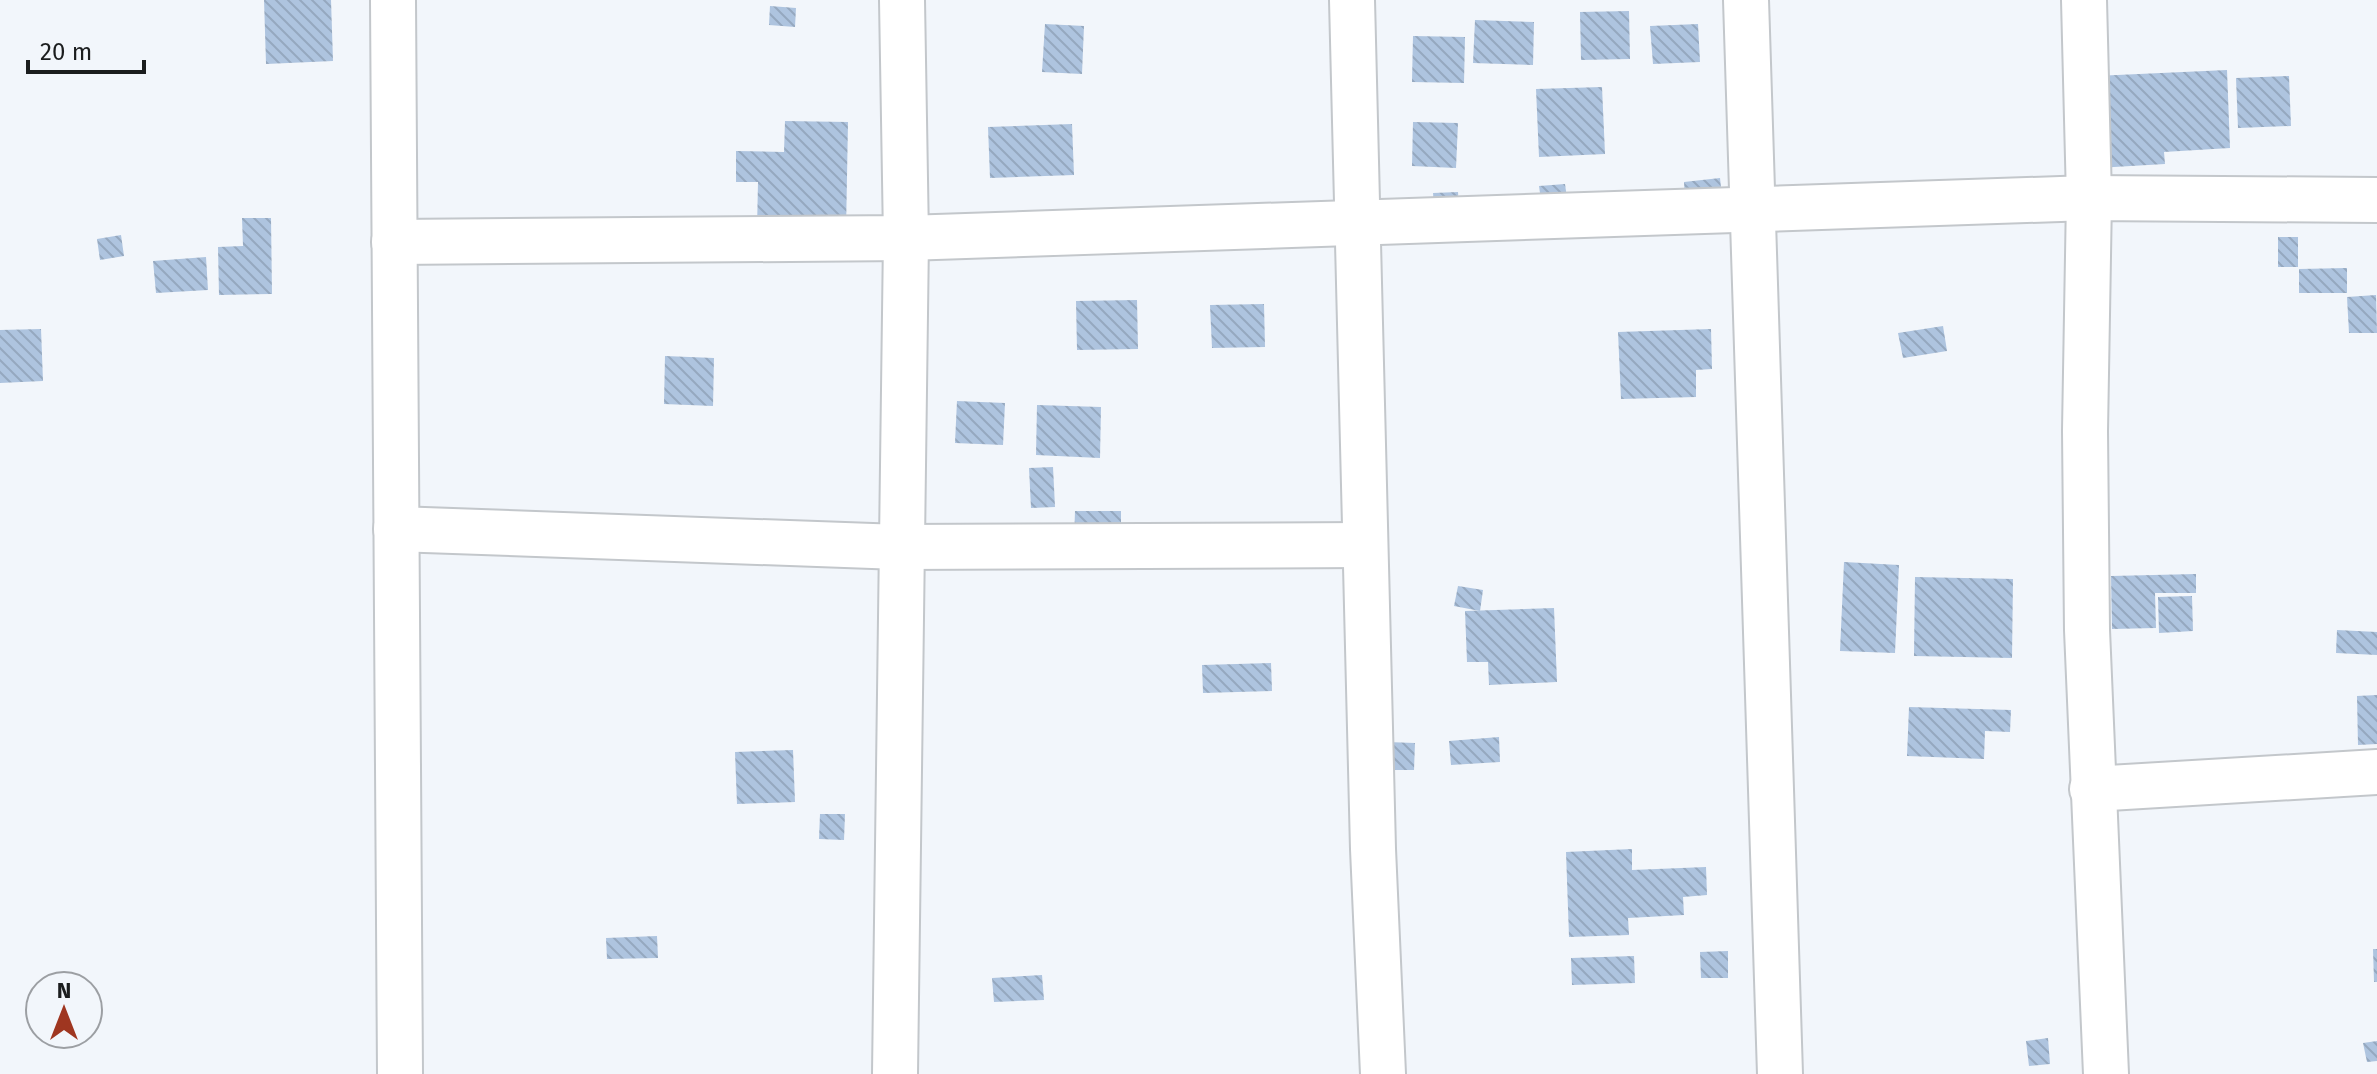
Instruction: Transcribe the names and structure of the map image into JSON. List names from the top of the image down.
{
  "scale_bar": "20 m",
  "north": "top"
}
